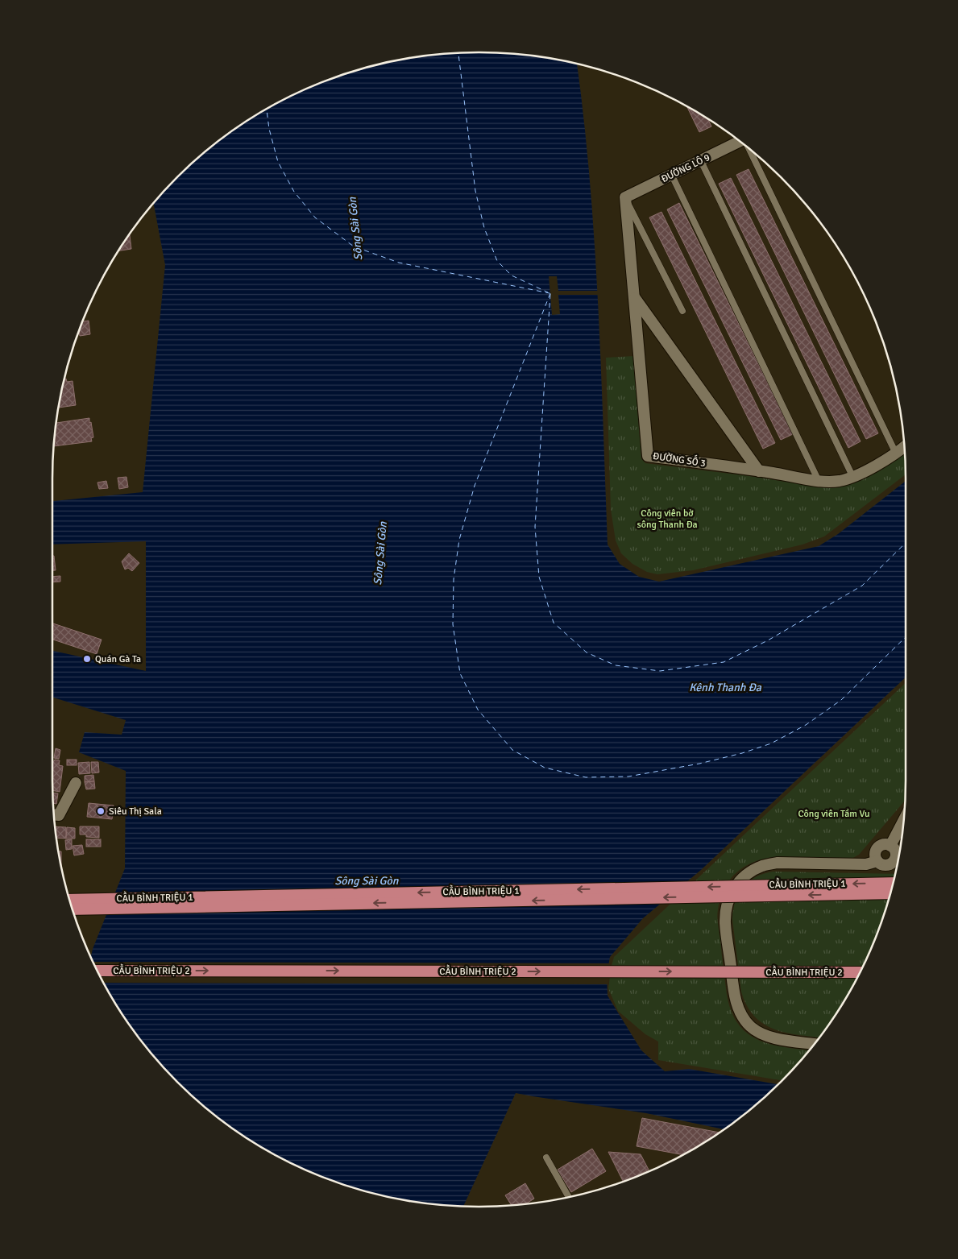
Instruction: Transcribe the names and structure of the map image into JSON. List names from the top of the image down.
{
  "streets": {
    "main road": ["CẦU BÌNH TRIỆU 1", "CẦU BÌNH TRIỆU 2"],
    "street": ["ĐƯỜNG LÔ 9", "ĐƯỜNG SỐ 3"]
  },
  "crossings": [
    ["ĐƯỜNG LÔ 9", "ĐƯỜNG SỐ 3"]
  ],
  "one_way": ["CẦU BÌNH TRIỆU 1", "CẦU BÌNH TRIỆU 2"],
  "water": ["Sông Sài Gòn", "Kênh Thanh Đa"],
  "parks": ["Công viên bờ sông Thanh Đa", "Công viên Tầm Vu"],
  "places": ["Quán Gà Ta", "Siêu Thị Sala"]
}
